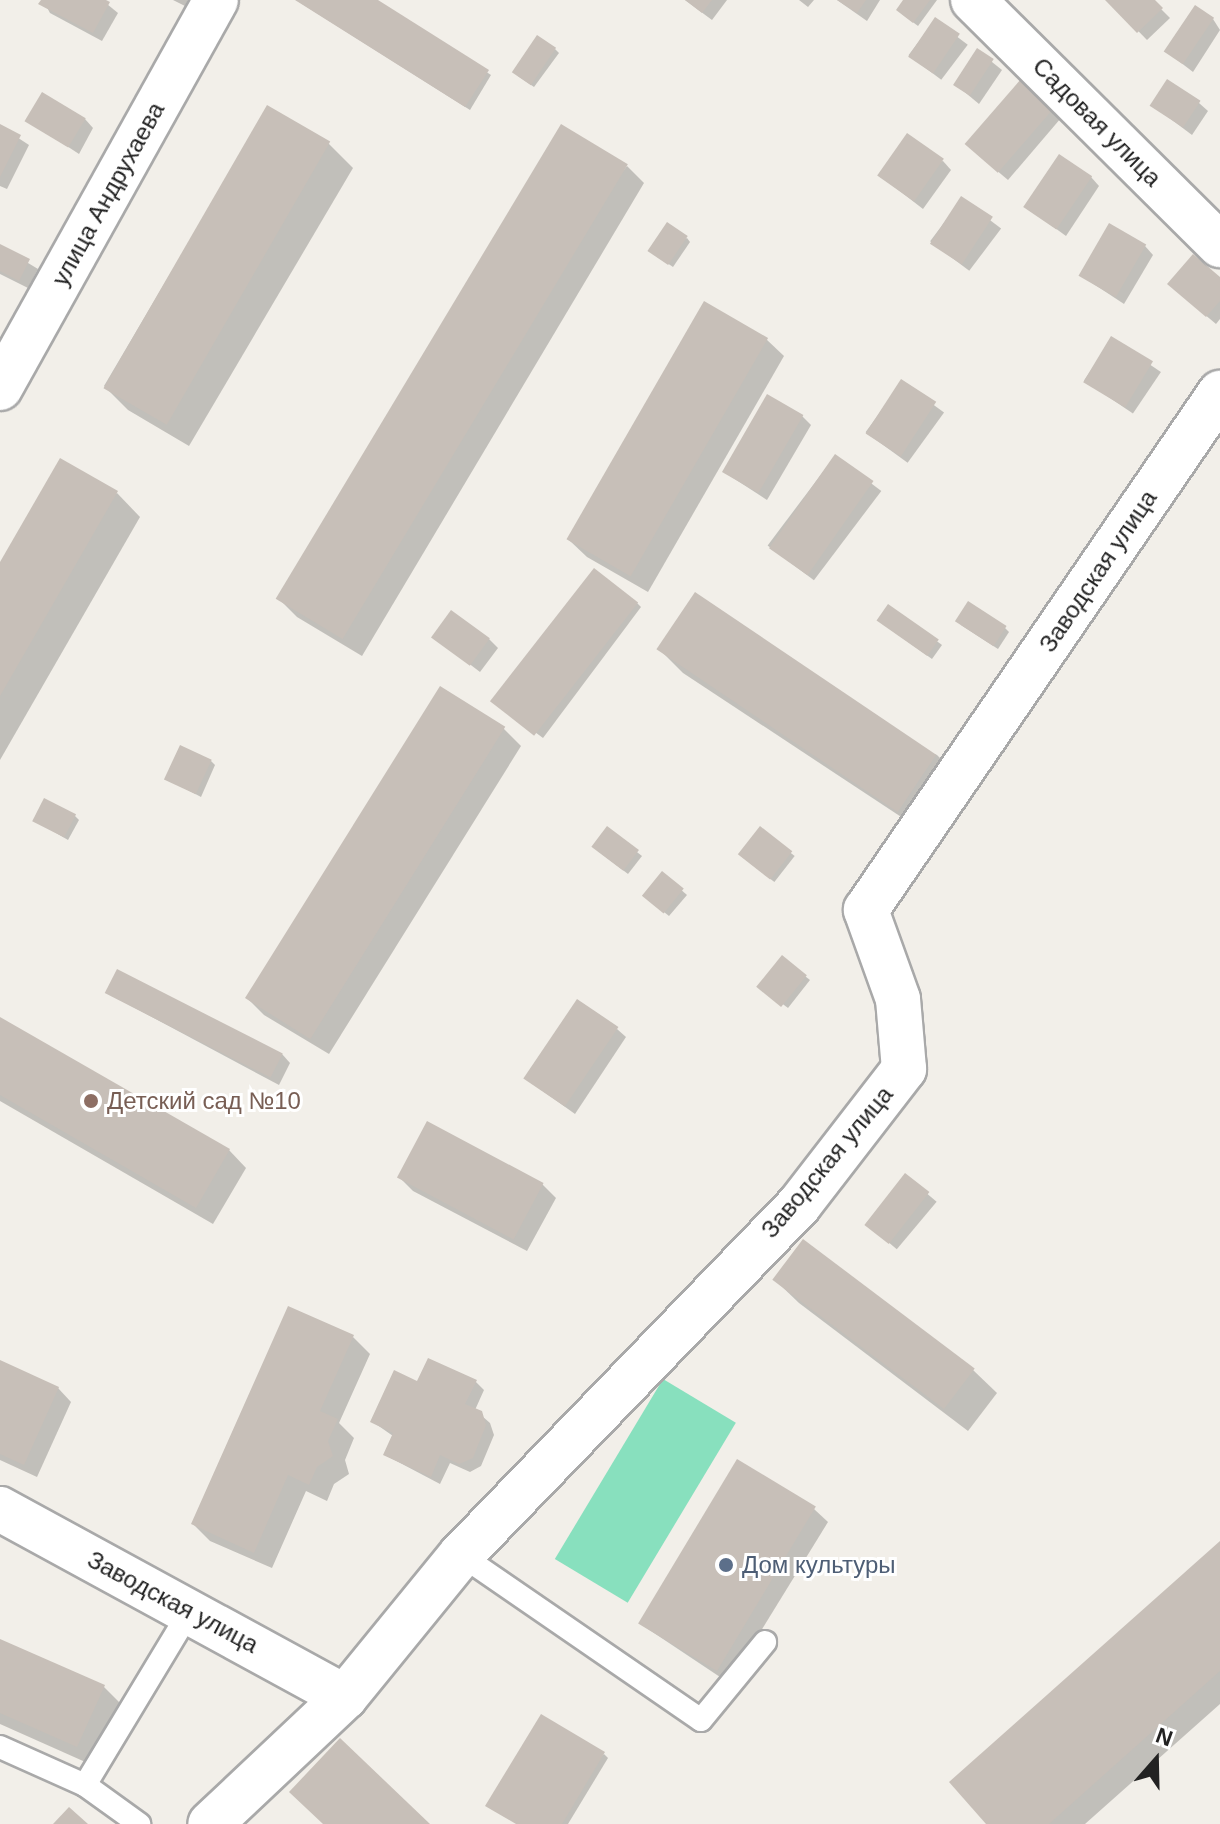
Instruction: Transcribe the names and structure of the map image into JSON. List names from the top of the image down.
{
  "streets": {
    "street": ["Садовая улица", "улица Андрухаева", "Заводская улица"]
  },
  "places": ["Детский сад №10", "Дом культуры"],
  "north": "top"
}
